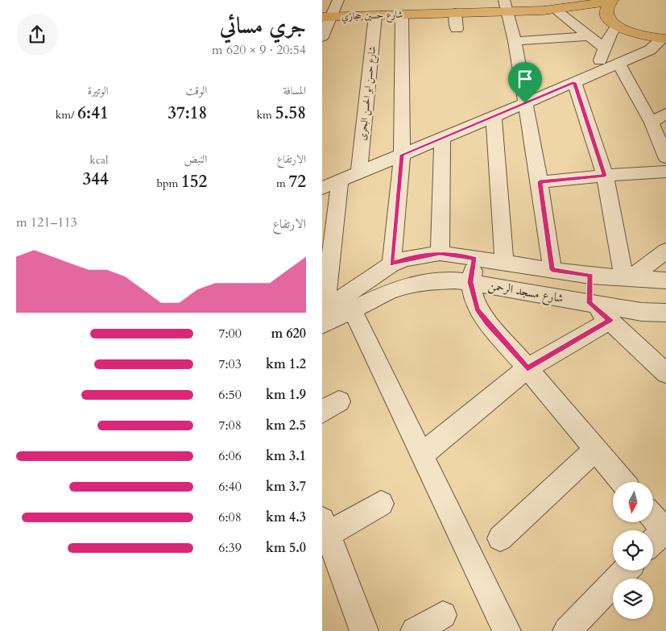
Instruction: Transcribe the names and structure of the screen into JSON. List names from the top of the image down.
{
  "streets": {
    "main road": ["شارع حسين حجازي"],
    "street": ["شارع حسن ابو الحسن البحرى", "شارع مسجد الرحمن"]
  },
  "crossings": [
    ["شارع حسين حجازي", "شارع حسن ابو الحسن البحرى"]
  ],
  "north": "bottom",
  "page": {
    "heading": ["جري مسائي", "20:54 · 9 × 620 m"],
    "stats": [
      ["المسافة", "5.58 km"],
      ["الوقت", "37:18"],
      ["الوتيرة", "6:41 /km"],
      ["الارتفاع", "72 m"],
      ["النبض", "152 bpm"],
      ["kcal", "344"]
    ],
    "chart": ["الارتفاع", "113–121 m"],
    "list": [
      {
        "name": "620 m",
        "note": "7:00"
      },
      {
        "name": "1.2 km",
        "note": "7:03"
      },
      {
        "name": "1.9 km",
        "note": "6:50"
      },
      {
        "name": "2.5 km",
        "note": "7:08"
      },
      {
        "name": "3.1 km",
        "note": "6:06"
      },
      {
        "name": "3.7 km",
        "note": "6:40"
      },
      {
        "name": "4.3 km",
        "note": "6:08"
      },
      {
        "name": "5.0 km",
        "note": "6:39"
      }
    ]
  }
}
